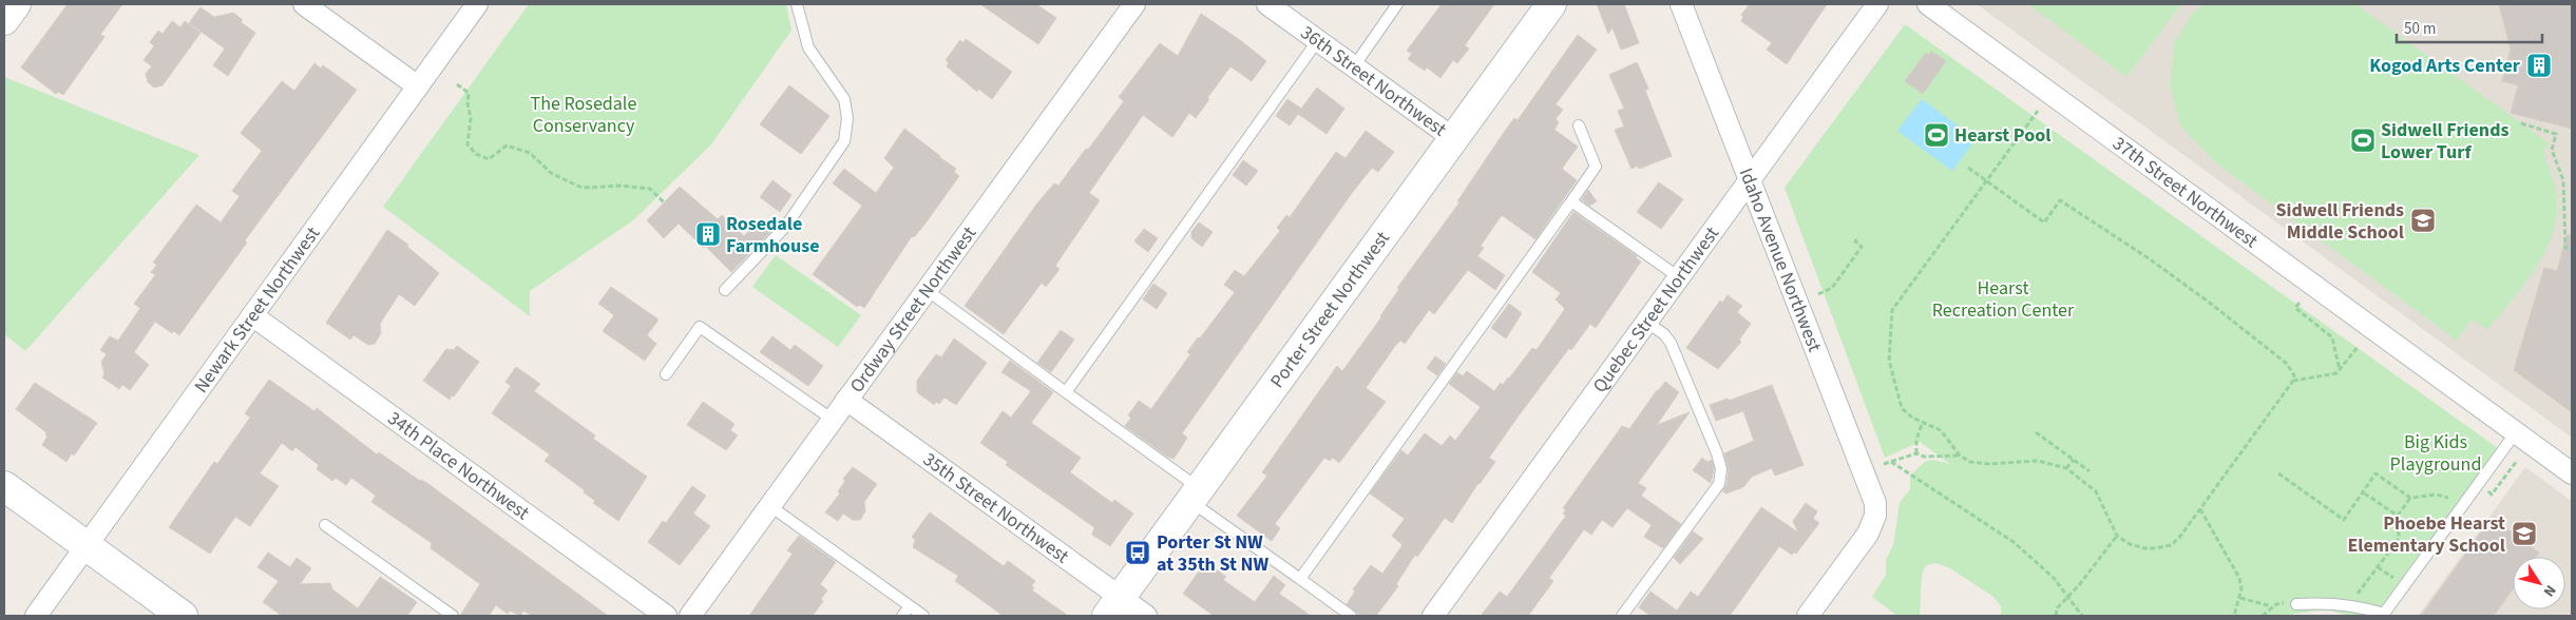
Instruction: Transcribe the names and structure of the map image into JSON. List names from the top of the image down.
{
  "streets": {
    "street": [
      "36th Street Northwest",
      "37th Street Northwest",
      "Idaho Avenue Northwest",
      "Newark Street Northwest",
      "Ordway Street Northwest",
      "Porter Street Northwest",
      "Quebec Street Northwest",
      "34th Place Northwest",
      "35th Street Northwest"
    ]
  },
  "crossings": [
    ["36th Street Northwest", "Porter Street Northwest"],
    ["Idaho Avenue Northwest", "Quebec Street Northwest"],
    ["Newark Street Northwest", "34th Place Northwest"],
    ["Ordway Street Northwest", "35th Street Northwest"],
    ["Porter Street Northwest", "35th Street Northwest"]
  ],
  "parks": ["The Rosedale Conservancy", "Hearst Recreation Center", "Big Kids Playground"],
  "places": {
    "building": ["Kogod Arts Center", "Rosedale Farmhouse"],
    "sports": ["Hearst Pool", "Sidwell Friends Lower Turf"],
    "school or university": ["Sidwell Friends Middle School", "Phoebe Hearst Elementary School"],
    "bus stop": ["Porter St NW at 35th St NW"]
  },
  "scale_bar": "50 m",
  "north": "bottom right"
}
